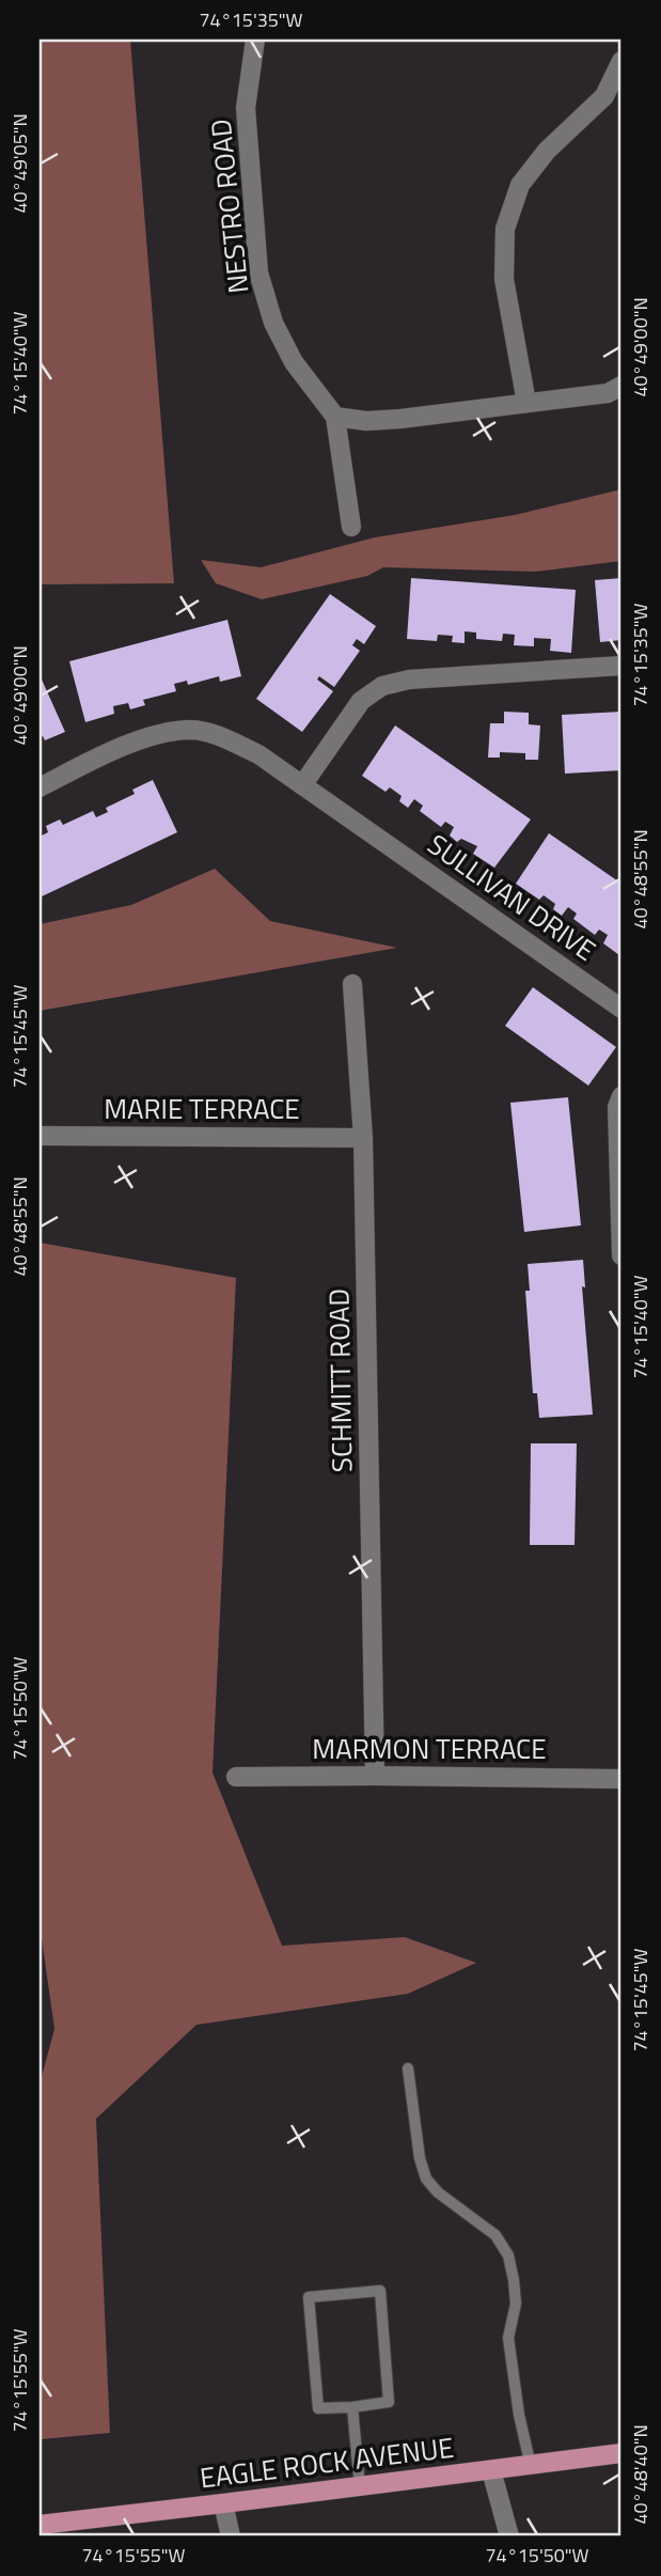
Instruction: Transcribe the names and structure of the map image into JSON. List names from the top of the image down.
{
  "streets": {
    "main road": ["EAGLE ROCK AVENUE"],
    "street": [
      "NESTRO ROAD",
      "SULLIVAN DRIVE",
      "MARIE TERRACE",
      "SCHMITT ROAD",
      "MARMON TERRACE"
    ]
  },
  "crossings": [
    ["MARIE TERRACE", "SCHMITT ROAD"],
    ["SCHMITT ROAD", "MARMON TERRACE"]
  ],
  "coordinates": [
    "74°15'35\"W",
    "40°49'05\"N",
    "40°49'00\"N",
    "74°15'40\"W",
    "40°48'55\"N",
    "74°15'45\"W",
    "74°15'50\"W",
    "74°15'55\"W",
    "40°48'40\"N"
  ]
}
